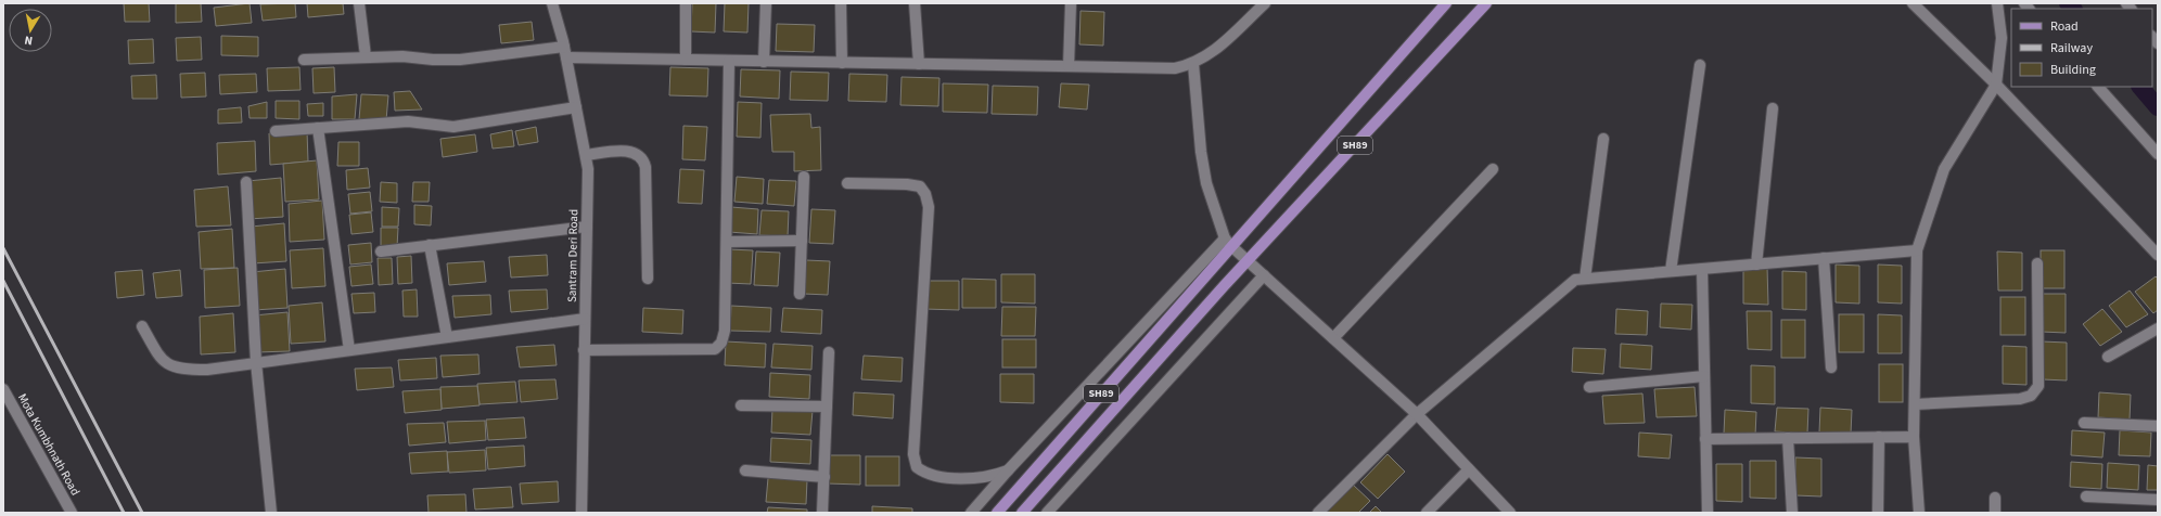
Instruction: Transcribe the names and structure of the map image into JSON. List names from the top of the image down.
{
  "streets": {
    "main road": ["SH89"],
    "street": ["Santram Deri Road", "Mota Kumbhnath Road"]
  },
  "legend": ["Road", "Railway", "Building"],
  "north": "bottom"
}
